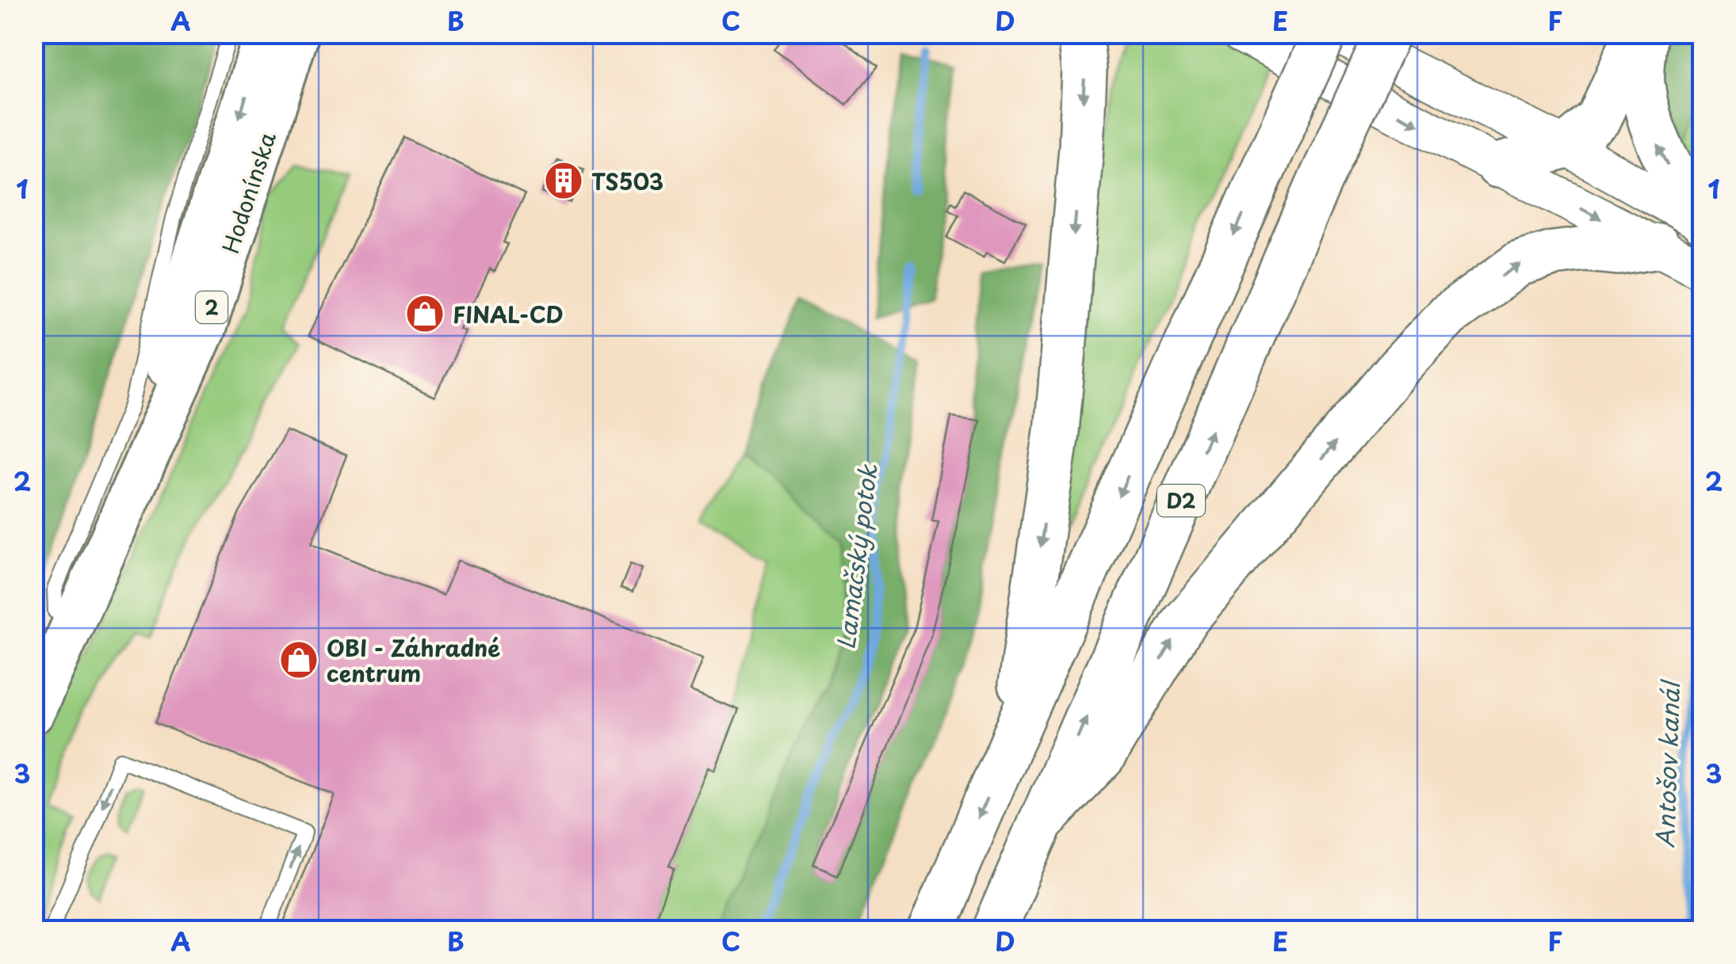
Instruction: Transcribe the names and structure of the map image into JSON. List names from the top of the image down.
{
  "streets": {
    "highway": ["D2"],
    "main road": ["Hodonínska", "2"]
  },
  "water": ["Lamačský potok", "Antošov kanál"],
  "places": {
    "building": ["TS503"],
    "shop": ["FINAL-CD", "OBI - Záhradné centrum"]
  },
  "grid": {
    "columns": [
      "A",
      "B",
      "C",
      "D",
      "E",
      "F"
    ],
    "rows": ["1", "2", "3"]
  }
}
